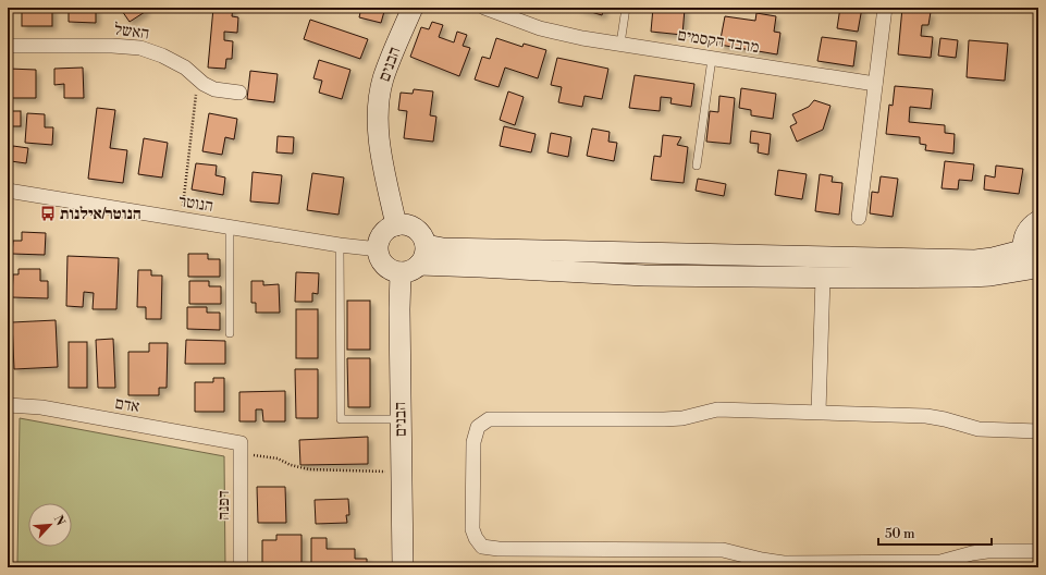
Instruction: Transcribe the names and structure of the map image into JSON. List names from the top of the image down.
{
  "streets": {
    "street": [
      "האשל",
      "מרבד הקסמים",
      "הבנים",
      "הנוטר",
      "אדם",
      "דפנה"
    ]
  },
  "crossings": [
    ["הבנים", "הנוטר"],
    ["אדם", "דפנה"]
  ],
  "places": {
    "bus stop": ["הנוטר/אילנות"]
  },
  "scale_bar": "50 m",
  "north": "top right"
}
